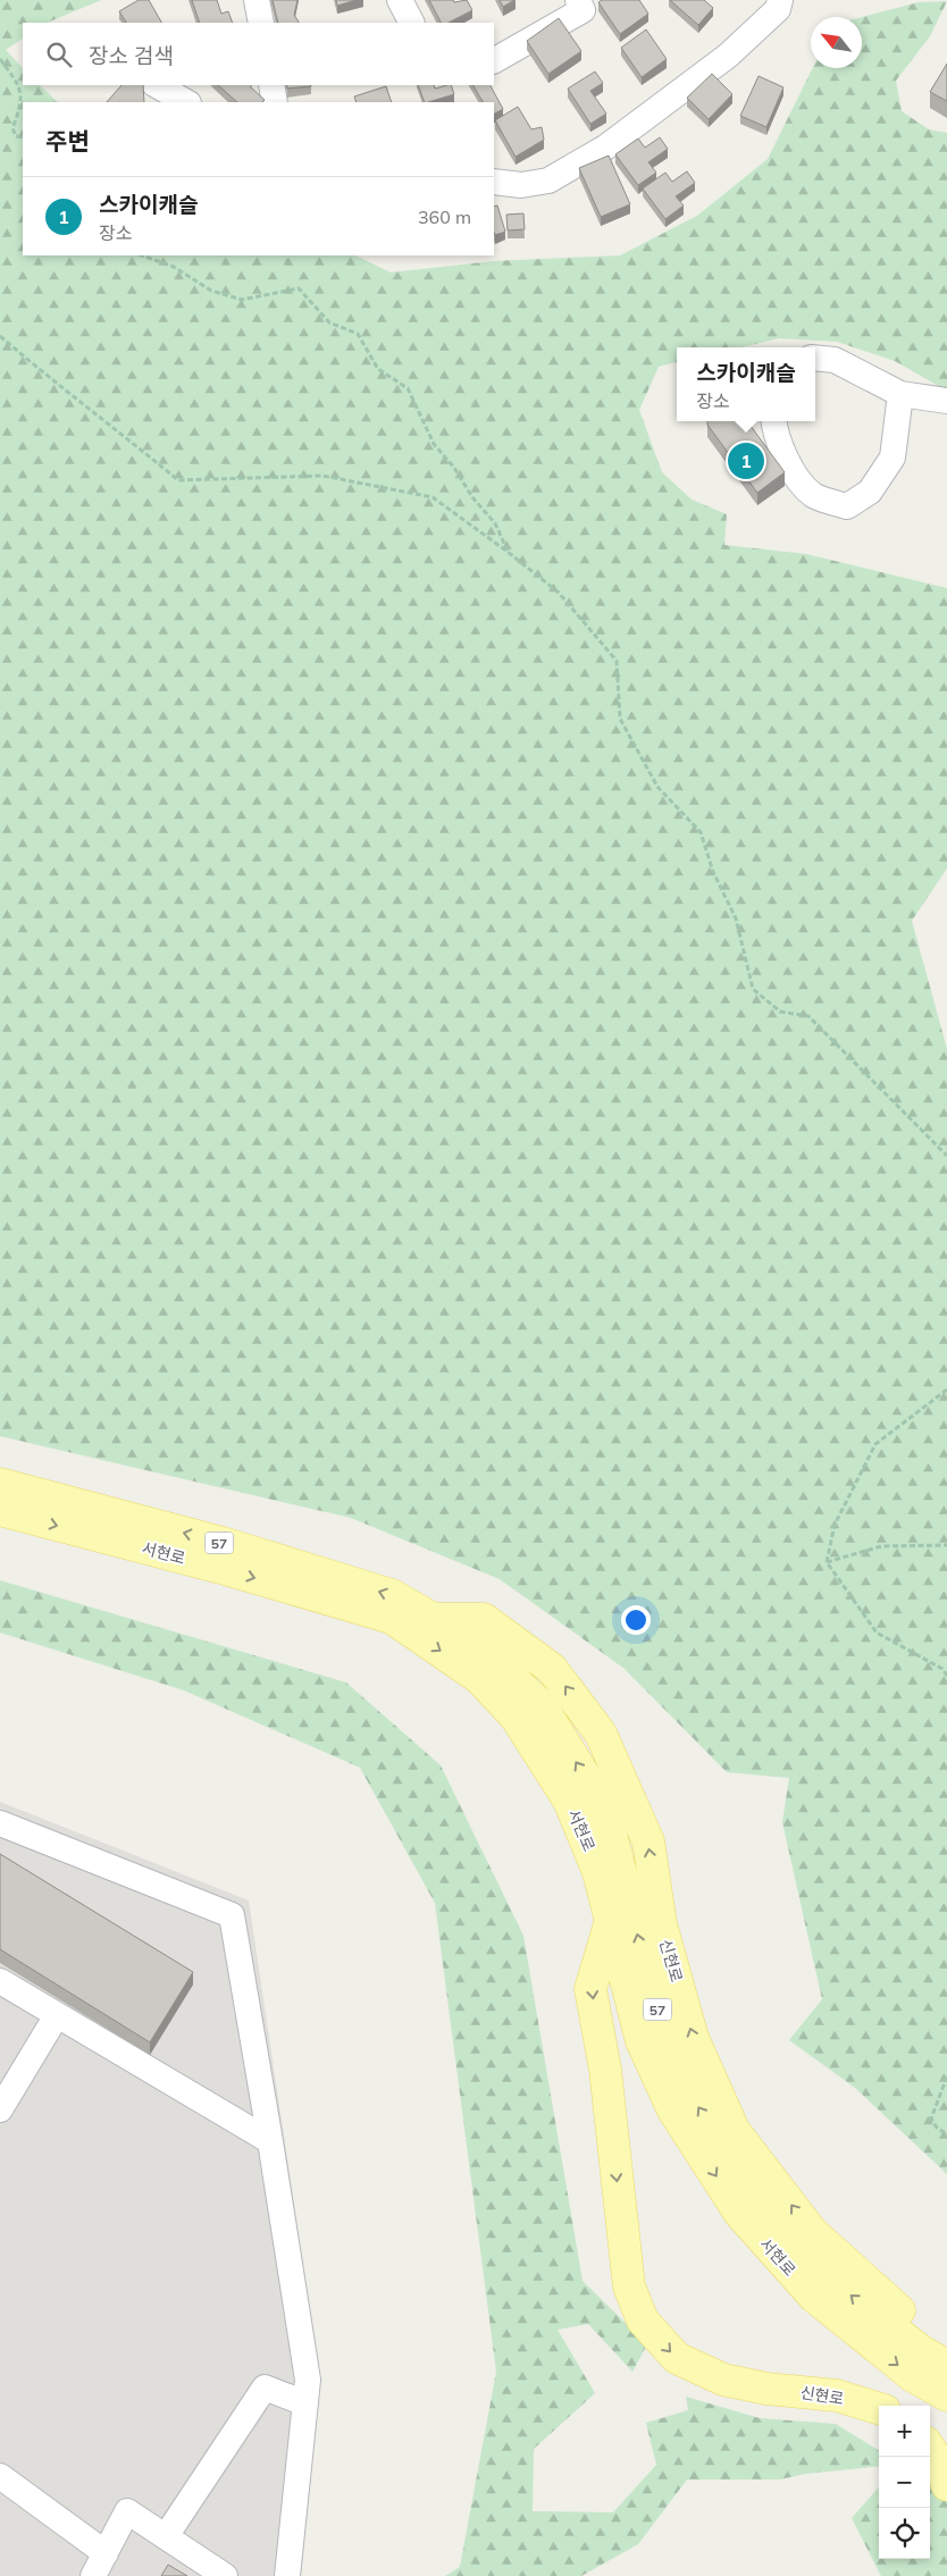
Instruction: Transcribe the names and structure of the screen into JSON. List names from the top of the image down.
{
  "streets": {
    "main road": ["57", "서현로", "신현로"]
  },
  "crossings": [
    ["서현로", "신현로"]
  ],
  "north": "top left",
  "page": {
    "search": "장소 검색",
    "heading": "주변",
    "list": [
      {
        "mark": "1",
        "name": "스카이캐슬",
        "note": "장소",
        "value": "360 m"
      }
    ],
    "popup": ["스카이캐슬", "장소"],
    "pins": "1",
    "map_buttons": ["+", "−"]
  }
}
